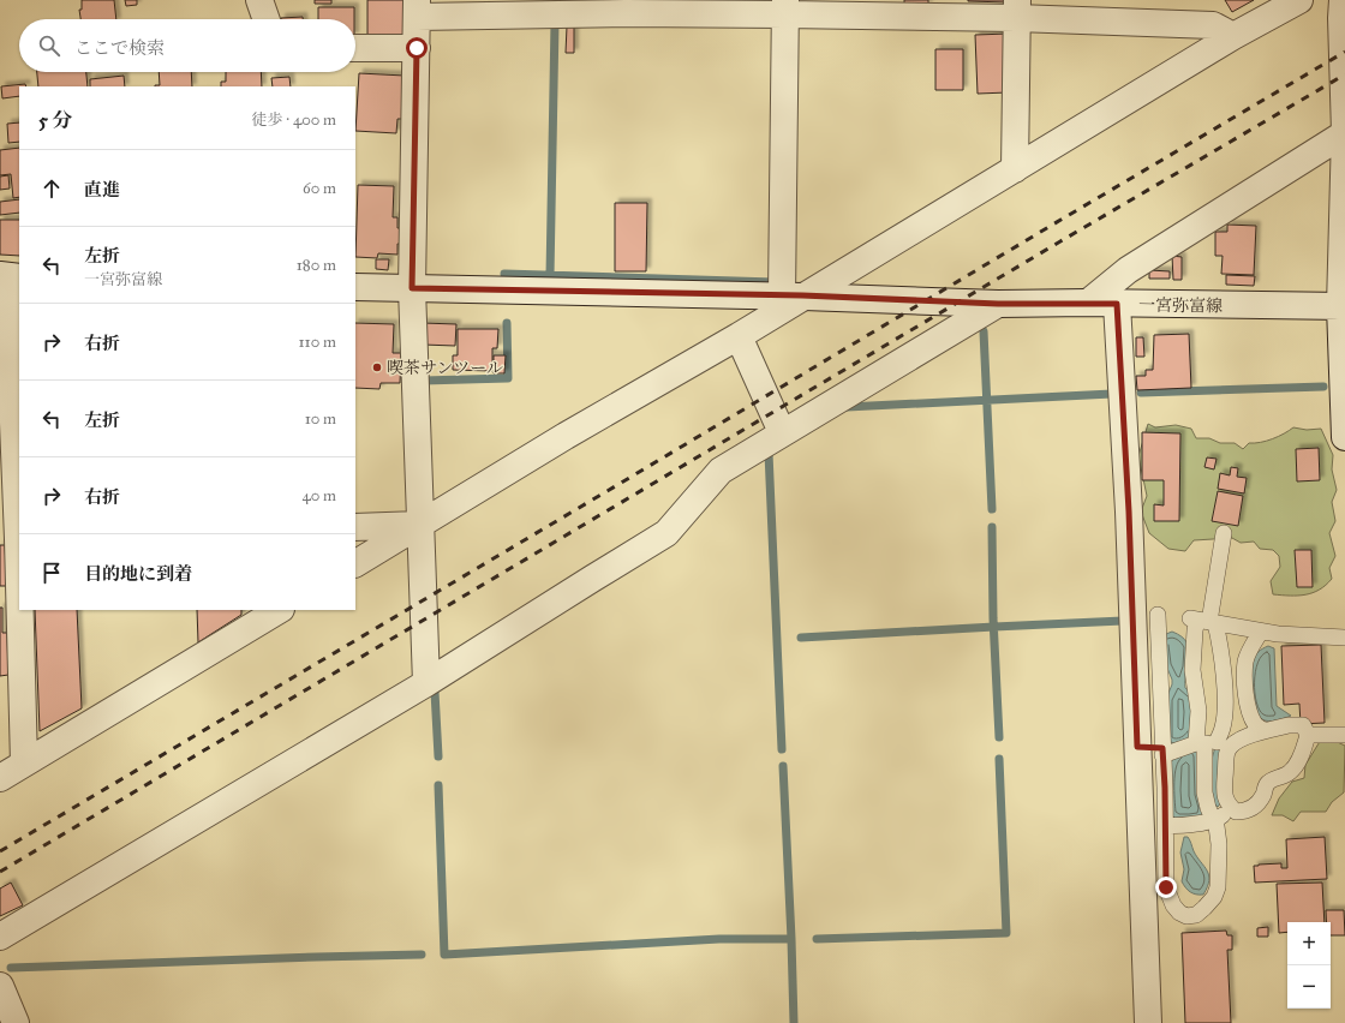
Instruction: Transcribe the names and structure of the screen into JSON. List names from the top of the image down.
{
  "streets": {
    "street": ["一宮弥富線"]
  },
  "places": ["喫茶サンツール"],
  "page": {
    "search": "ここで検索",
    "heading": ["5 分", "徒歩 · 400 m"],
    "list": [
      ["直進", "60 m"],
      ["左折", "一宮弥富線", "180 m"],
      ["右折", "110 m"],
      ["左折", "10 m"],
      ["右折", "40 m"],
      "目的地に到着"
    ],
    "map_buttons": ["+", "−"]
  }
}
